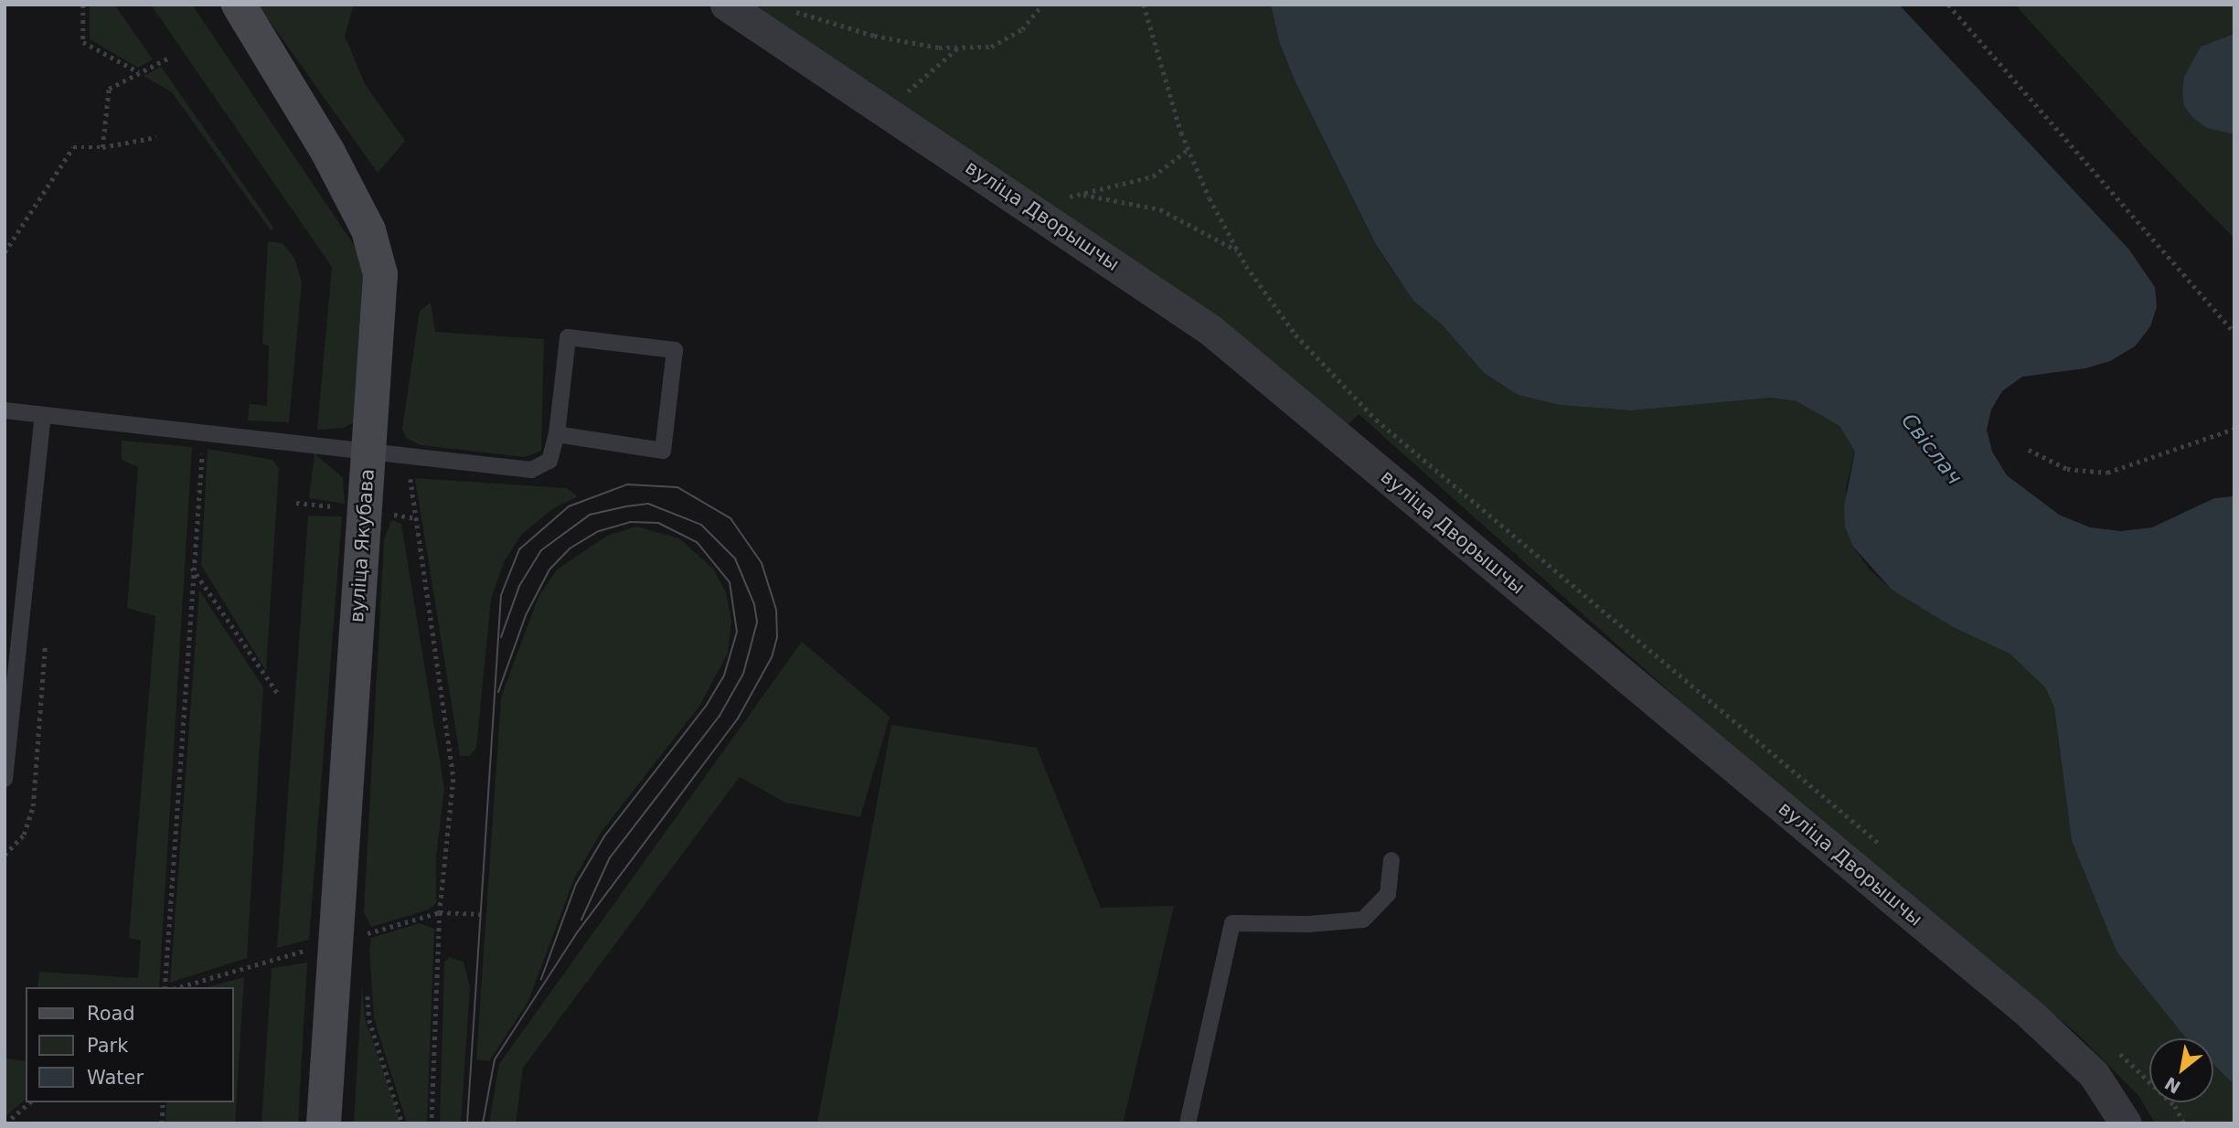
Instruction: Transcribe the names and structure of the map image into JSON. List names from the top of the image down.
{
  "streets": {
    "main road": ["вуліца Якубава"],
    "street": ["вуліца Дворышчы"]
  },
  "water": ["Свіслач"],
  "legend": ["Road", "Park", "Water"],
  "north": "bottom left"
}
